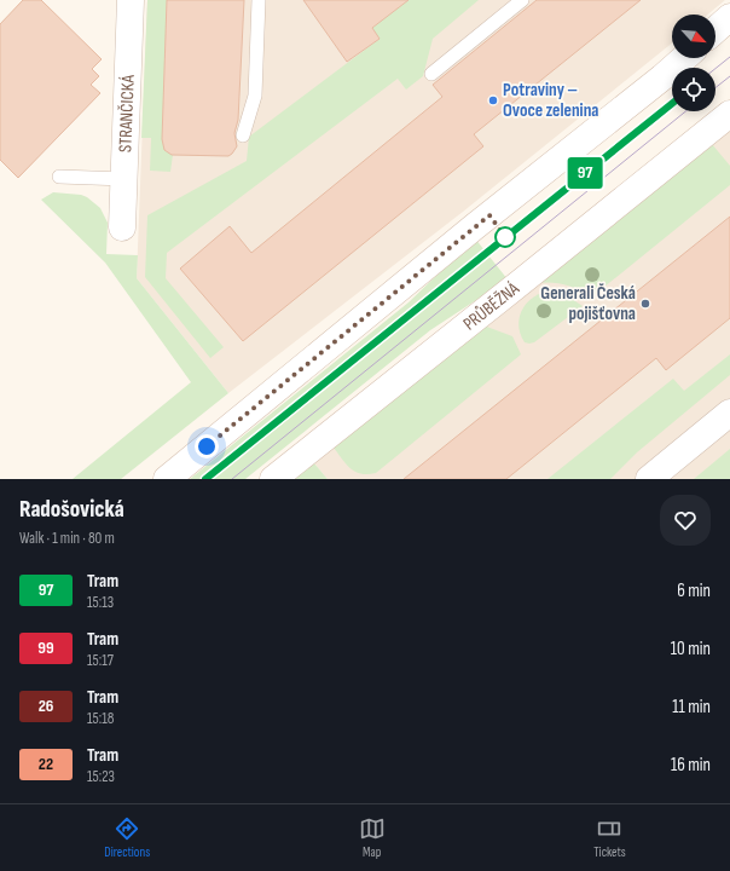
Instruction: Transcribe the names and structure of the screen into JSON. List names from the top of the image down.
{
  "streets": {
    "main road": ["STRANČICKÁ", "PRŮBĚŽNÁ"]
  },
  "places": ["Potraviny – Ovoce zelenina", "Generali Česká pojišťovna"],
  "lines": ["tram line 97"],
  "north": "bottom right",
  "page": {
    "on_map": "97",
    "heading": ["Radošovická", "Walk · 1 min · 80 m"],
    "list": [
      {
        "mark": "97",
        "name": "Tram",
        "note": "15:13",
        "value": "6 min"
      },
      {
        "mark": "99",
        "name": "Tram",
        "note": "15:17",
        "value": "10 min"
      },
      {
        "mark": "26",
        "name": "Tram",
        "note": "15:18",
        "value": "11 min"
      },
      {
        "mark": "22",
        "name": "Tram",
        "note": "15:23",
        "value": "16 min"
      }
    ],
    "tabs": ["Directions", "Map", "Tickets"]
  }
}
